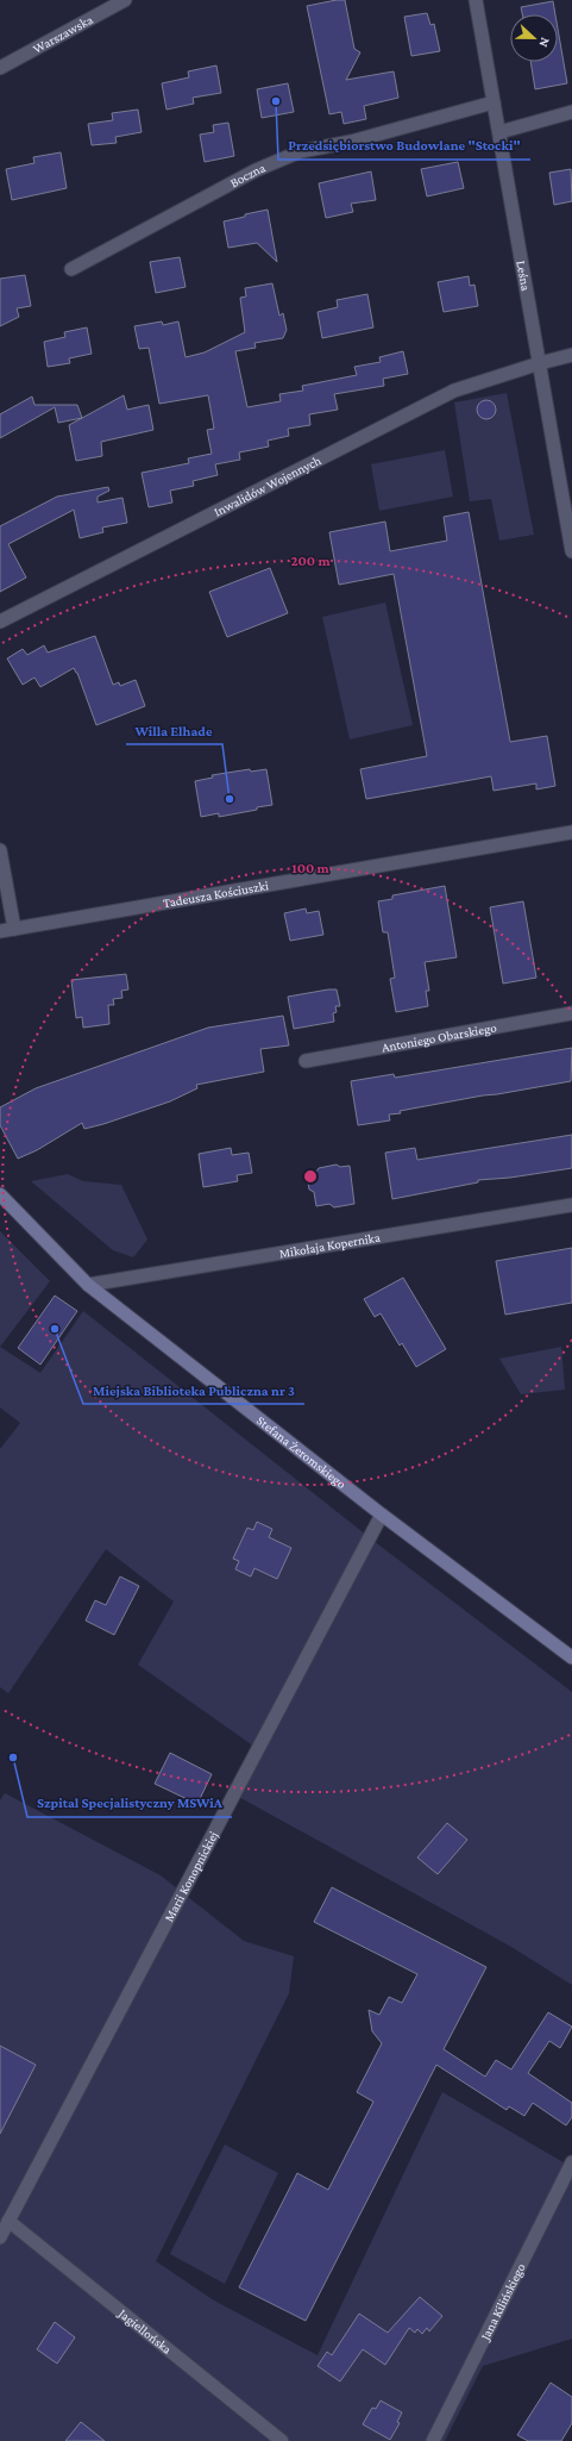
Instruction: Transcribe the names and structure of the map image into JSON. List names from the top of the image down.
{
  "streets": {
    "main road": ["Stefana Żeromskiego"],
    "street": [
      "Warszawska",
      "Boczna",
      "Leśna",
      "Inwalidów Wojennych",
      "Tadeusza Kościuszki",
      "Antoniego Obarskiego",
      "Mikołaja Kopernika",
      "Marii Konopnickiej",
      "Jana Kilińskiego",
      "Jagiellońska"
    ]
  },
  "crossings": [
    ["Boczna", "Leśna"],
    ["Leśna", "Inwalidów Wojennych"],
    ["Mikołaja Kopernika", "Stefana Żeromskiego"],
    ["Stefana Żeromskiego", "Marii Konopnickiej"],
    ["Marii Konopnickiej", "Jagiellońska"]
  ],
  "places": [
    "Przedsiębiorstwo Budowlane \"Stocki\"",
    "Willa Elhade",
    "Miejska Biblioteka Publiczna nr 3",
    "Szpital Specjalistyczny MSWiA"
  ],
  "north": "right",
  "rings": ["200 m", "100 m"]
}
